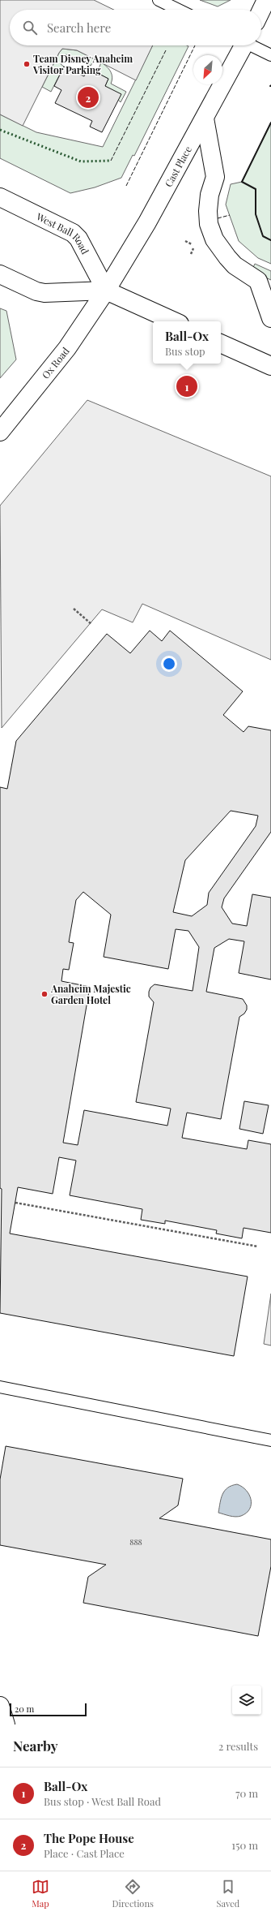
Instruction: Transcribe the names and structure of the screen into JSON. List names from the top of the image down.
{
  "streets": {
    "main road": ["Cast Place", "West Ball Road", "Ox Road"]
  },
  "crossings": [
    ["Cast Place", "West Ball Road"],
    ["Cast Place", "Ox Road"],
    ["West Ball Road", "Ox Road"]
  ],
  "places": ["Team Disney Anaheim Visitor Parking", "Anaheim Majestic Garden Hotel"],
  "house_numbers": ["888"],
  "scale_bar": "20 m",
  "north": "bottom left",
  "page": {
    "search": "Search here",
    "pins": ["2", "1"],
    "popup": ["Ball-Ox", "Bus stop"],
    "scale": "20 m",
    "heading": ["Nearby", "2 results"],
    "list": [
      {
        "mark": "1",
        "name": "Ball-Ox",
        "note": "Bus stop · West Ball Road",
        "value": "70 m"
      },
      {
        "mark": "2",
        "name": "The Pope House",
        "note": "Place · Cast Place",
        "value": "150 m"
      }
    ],
    "nav": ["Map", "Directions", "Saved"]
  }
}
